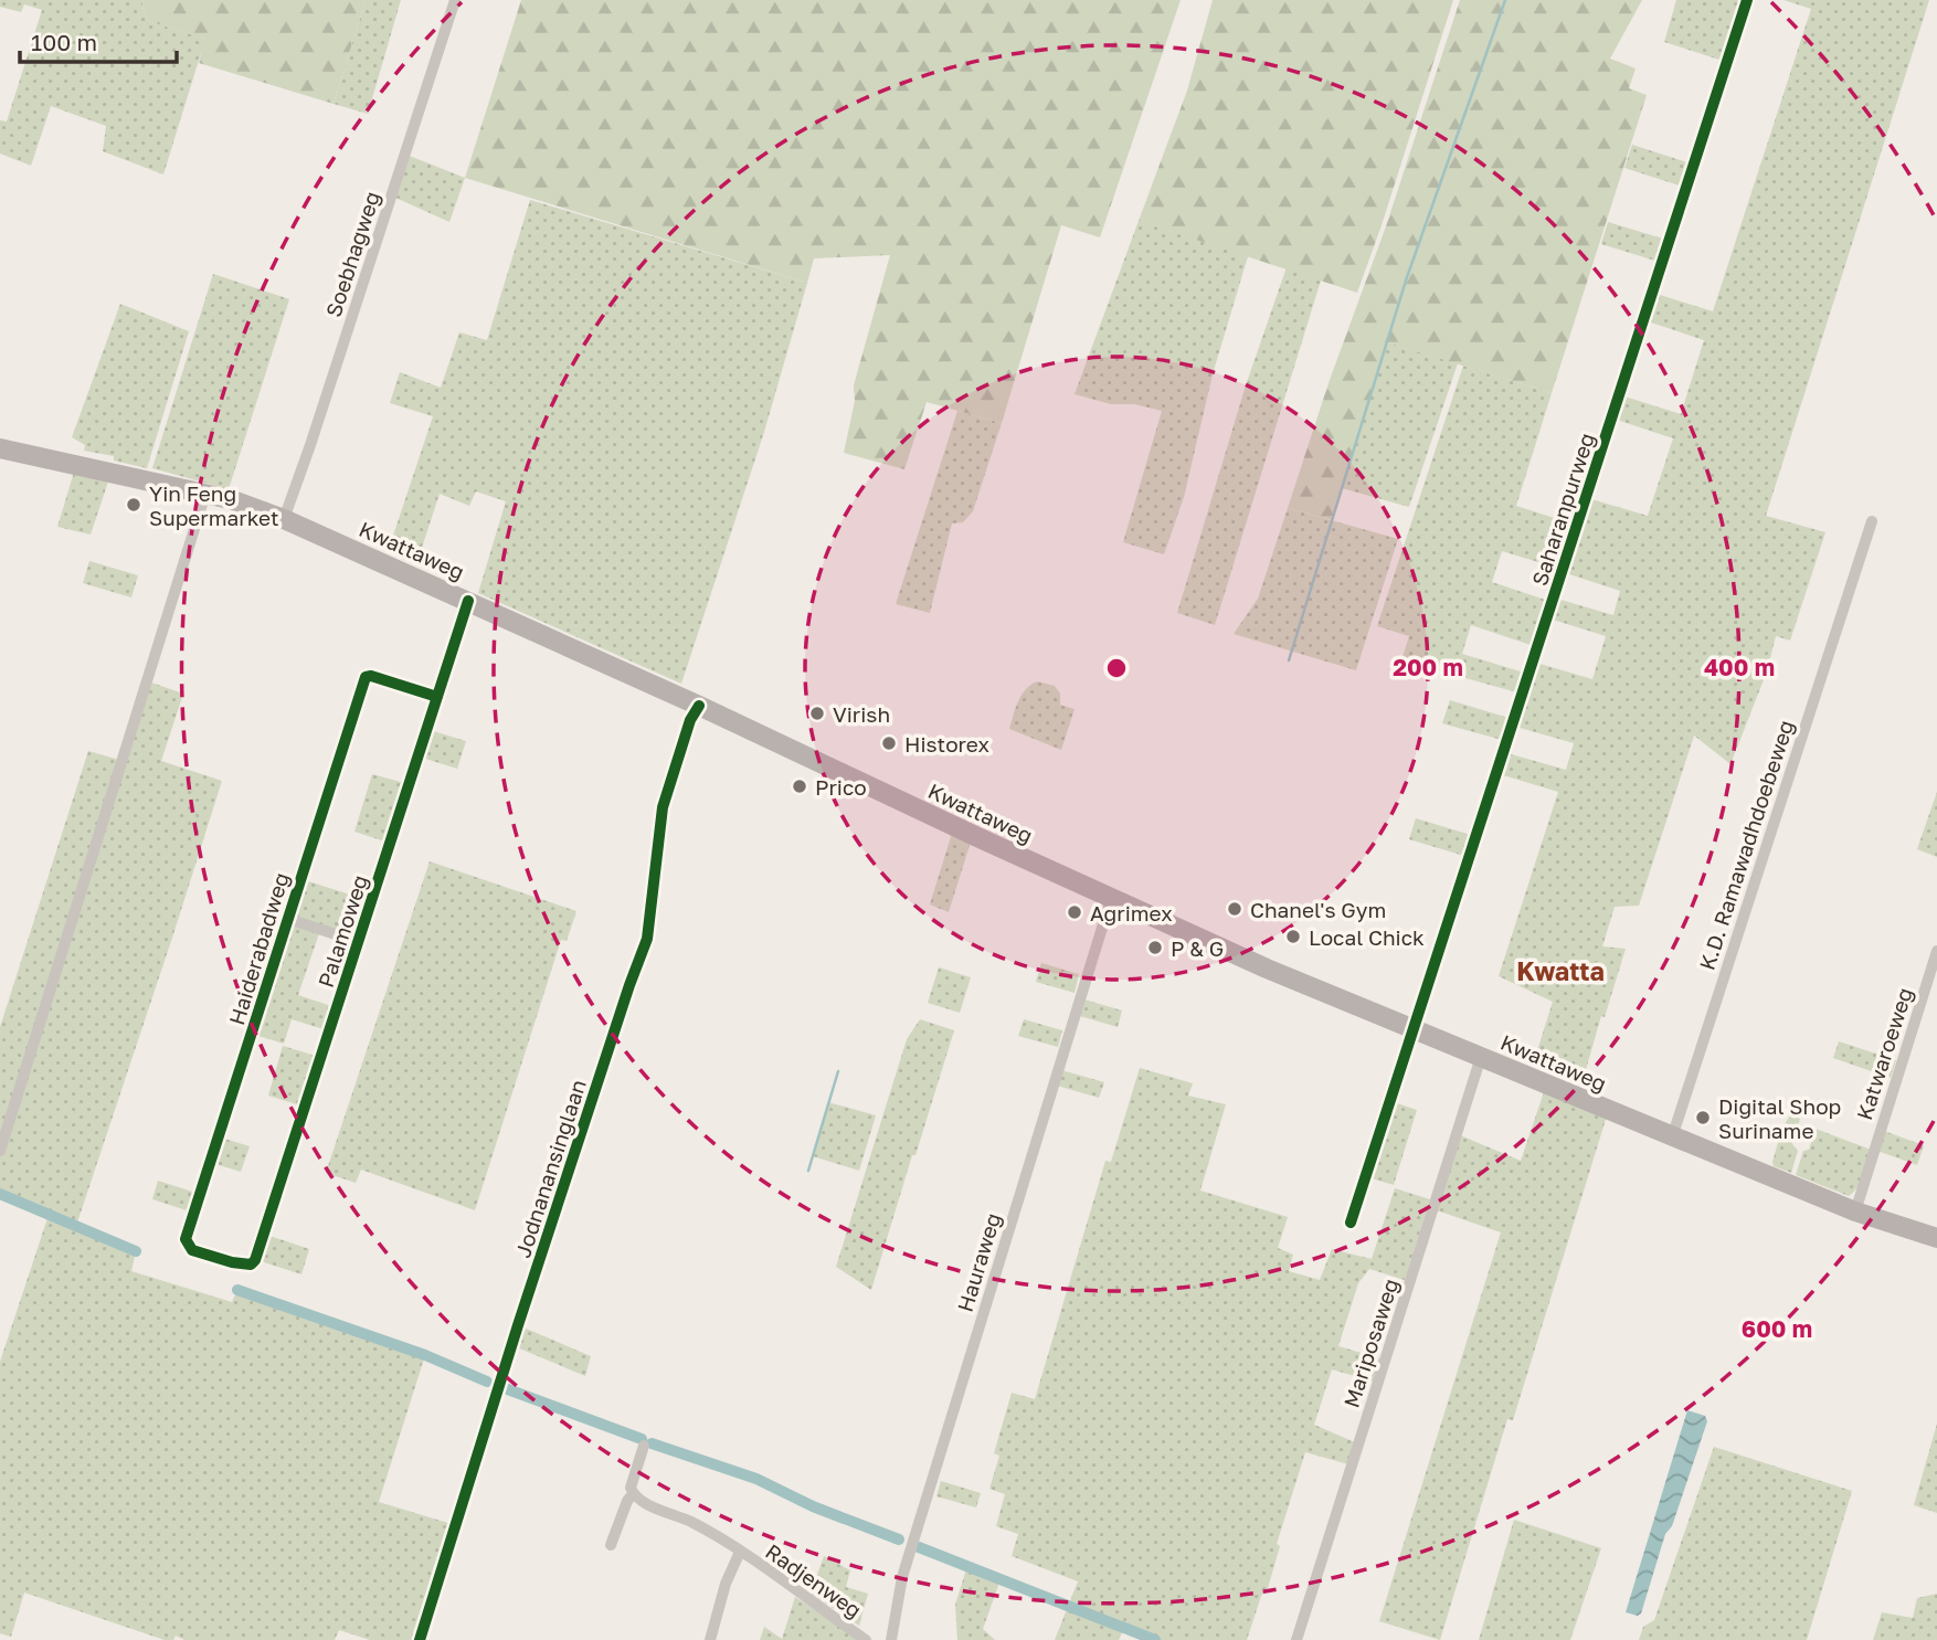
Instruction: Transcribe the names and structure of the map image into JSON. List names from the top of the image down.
{
  "streets": {
    "main road": ["Kwattaweg"],
    "street": [
      "Soebhagweg",
      "Saharanpurweg",
      "K.D. Ramawadhdoebeweg",
      "Palamoweg",
      "Haiderabadweg",
      "Katwaroeweg",
      "Jodnanansinglaan",
      "Hauraweg",
      "Mariposaweg",
      "Radjenweg"
    ]
  },
  "crossings": [
    ["Soebhagweg", "Kwattaweg"],
    ["Saharanpurweg", "Kwattaweg"],
    ["Kwattaweg", "K.D. Ramawadhdoebeweg"],
    ["Kwattaweg", "Palamoweg"],
    ["Kwattaweg", "Katwaroeweg"],
    ["Kwattaweg", "Jodnanansinglaan"],
    ["Kwattaweg", "Hauraweg"],
    ["Kwattaweg", "Mariposaweg"],
    ["Palamoweg", "Haiderabadweg"]
  ],
  "districts": ["Kwatta"],
  "places": [
    "Yin Feng Supermarket",
    "Virish",
    "Historex",
    "Prico",
    "Chanel's Gym",
    "Agrimex",
    "Local Chick",
    "P & G",
    "Digital Shop Suriname"
  ],
  "scale_bar": "100 m",
  "rings": ["200 m", "400 m", "600 m"]
}
